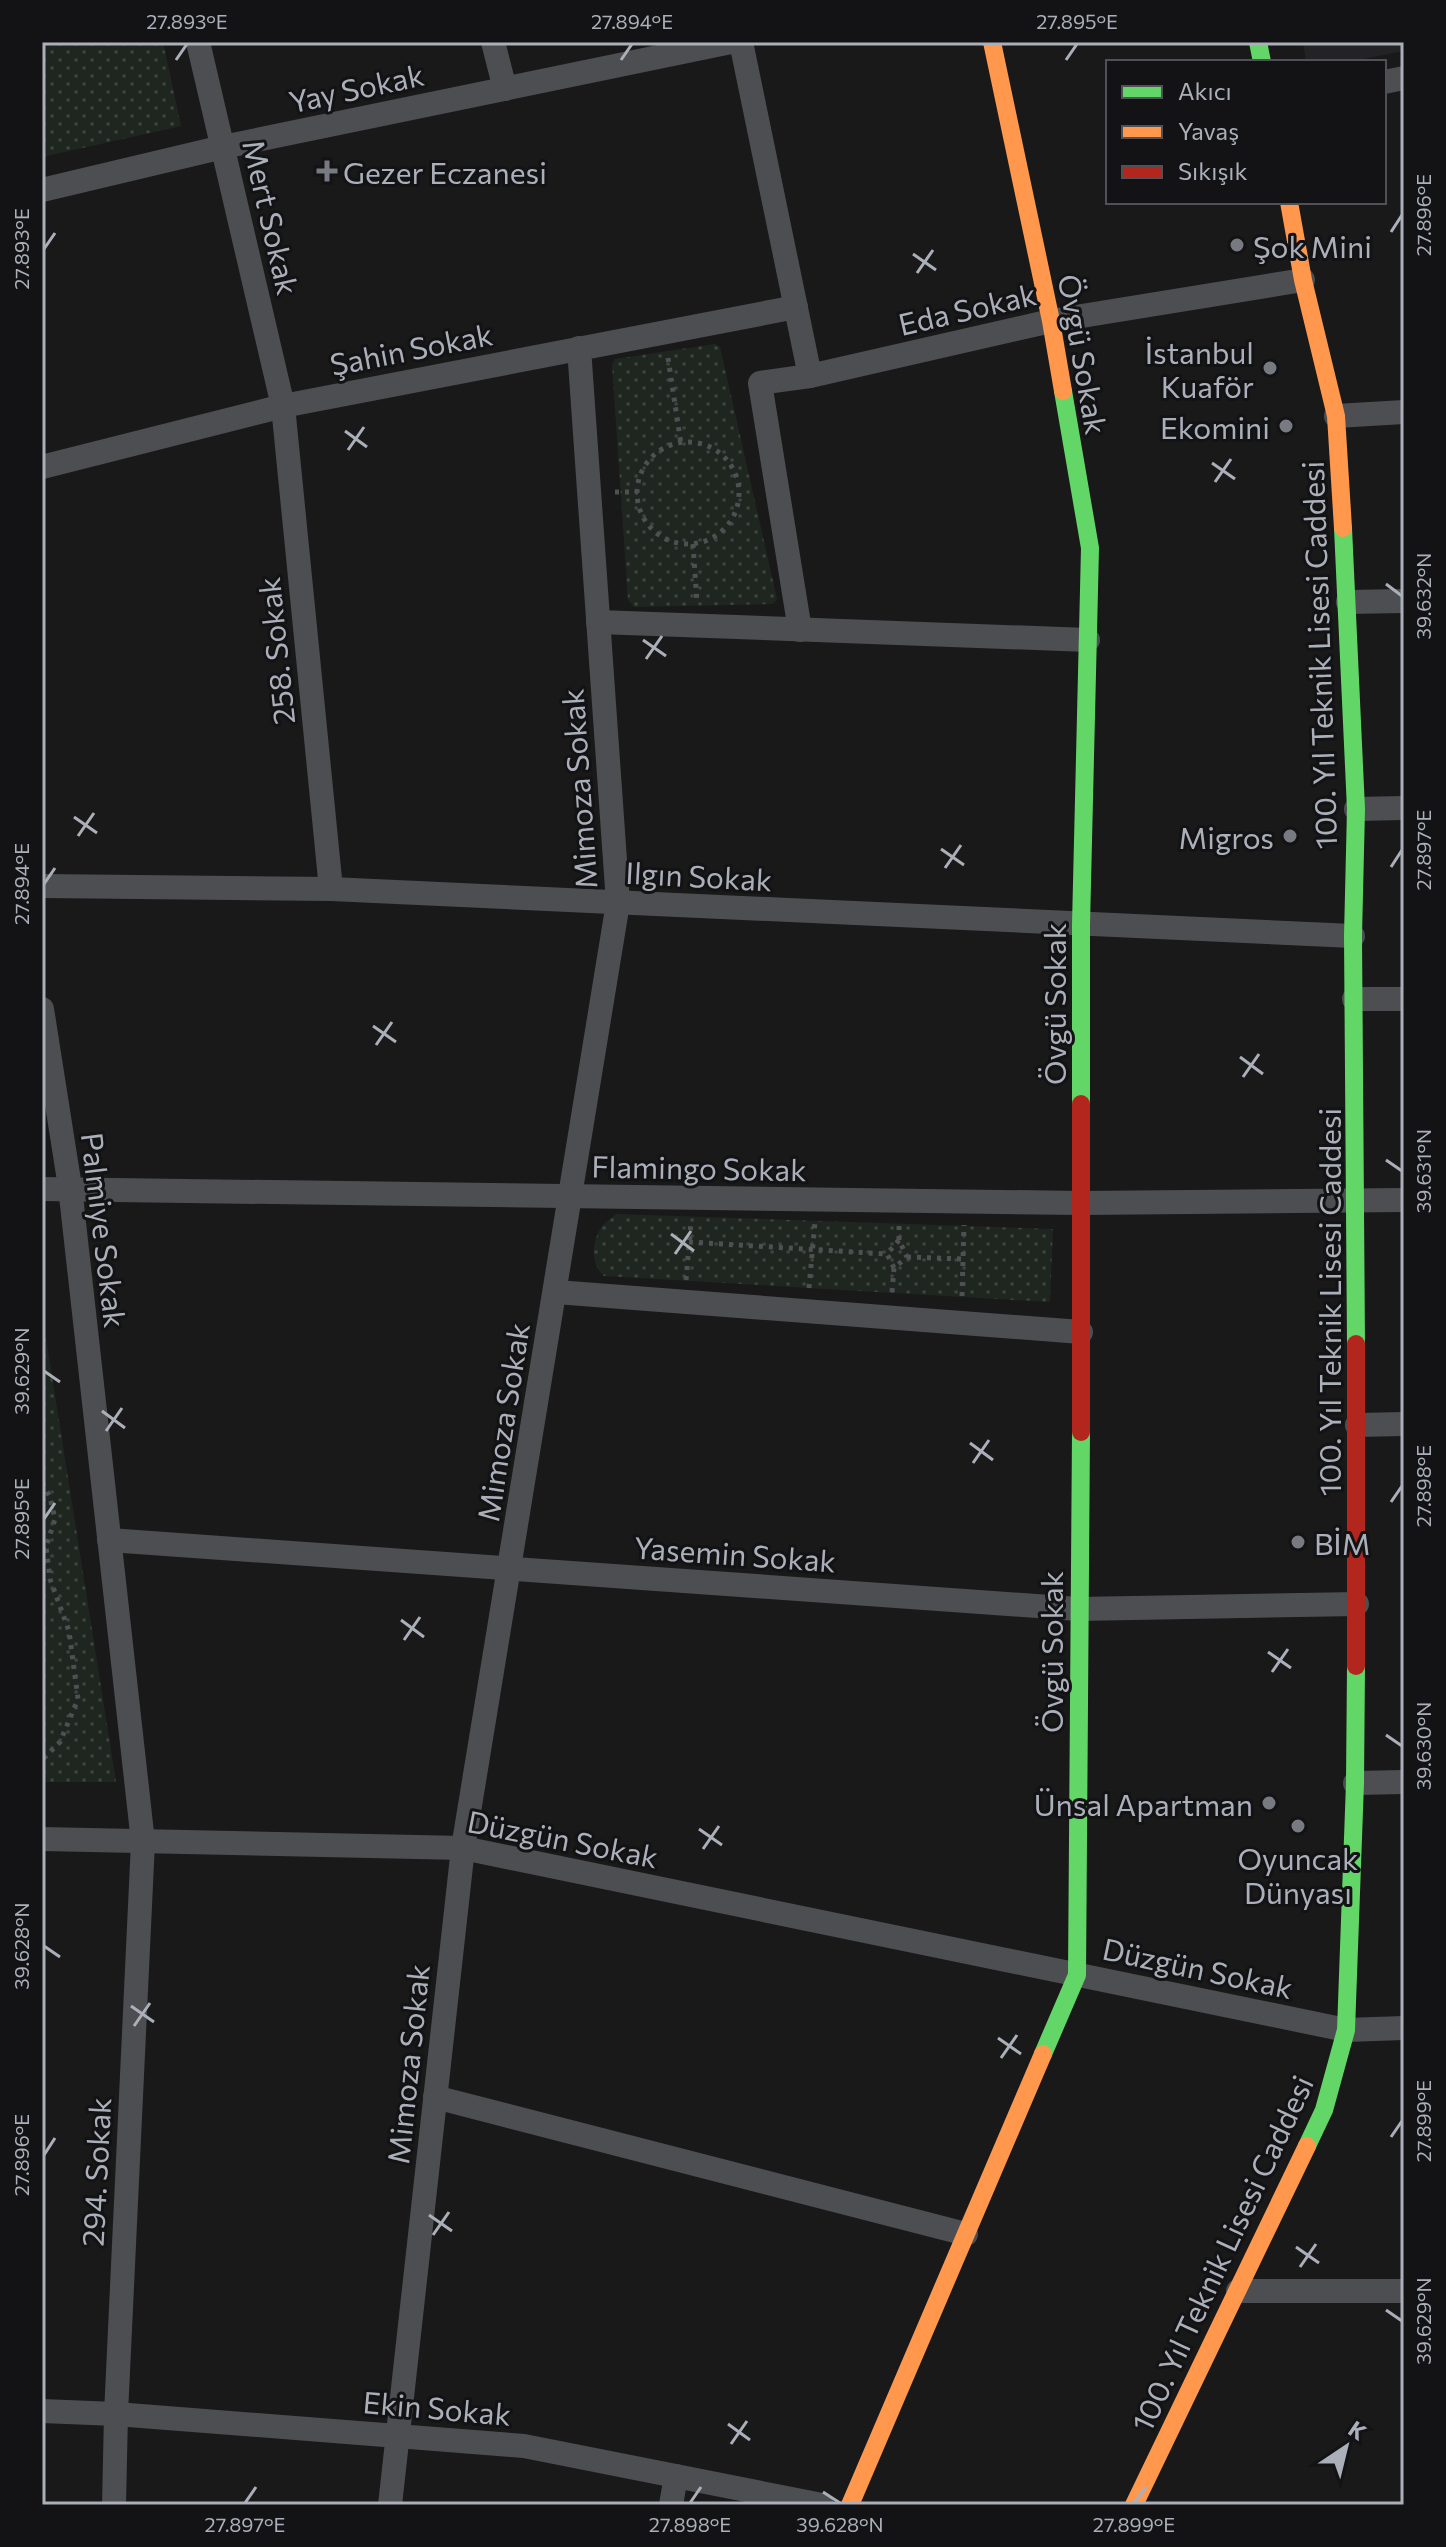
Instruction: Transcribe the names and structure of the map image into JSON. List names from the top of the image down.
{
  "streets": {
    "street": [
      "Yay Sokak",
      "Mert Sokak",
      "Eda Sokak",
      "Şahin Sokak",
      "Övgü Sokak",
      "258. Sokak",
      "100. Yıl Teknik Lisesi Caddesi",
      "Mimoza Sokak",
      "Ilgın Sokak",
      "Flamingo Sokak",
      "Palmiye Sokak",
      "Yasemin Sokak",
      "Düzgün Sokak",
      "294. Sokak",
      "Ekin Sokak"
    ]
  },
  "crossings": [
    ["Yay Sokak", "Mert Sokak"],
    ["Mert Sokak", "Şahin Sokak"],
    ["Mert Sokak", "258. Sokak"],
    ["Eda Sokak", "Övgü Sokak"],
    ["Eda Sokak", "100. Yıl Teknik Lisesi Caddesi"],
    ["Şahin Sokak", "258. Sokak"],
    ["Şahin Sokak", "Mimoza Sokak"],
    ["Övgü Sokak", "Ilgın Sokak"],
    ["Övgü Sokak", "Flamingo Sokak"],
    ["Övgü Sokak", "Yasemin Sokak"],
    ["Övgü Sokak", "Düzgün Sokak"],
    ["258. Sokak", "Ilgın Sokak"],
    ["100. Yıl Teknik Lisesi Caddesi", "Ilgın Sokak"],
    ["100. Yıl Teknik Lisesi Caddesi", "Flamingo Sokak"],
    ["100. Yıl Teknik Lisesi Caddesi", "Yasemin Sokak"],
    ["100. Yıl Teknik Lisesi Caddesi", "Düzgün Sokak"],
    ["Mimoza Sokak", "Ilgın Sokak"],
    ["Mimoza Sokak", "Flamingo Sokak"],
    ["Mimoza Sokak", "Yasemin Sokak"],
    ["Mimoza Sokak", "Düzgün Sokak"],
    ["Mimoza Sokak", "Ekin Sokak"],
    ["Flamingo Sokak", "Palmiye Sokak"],
    ["Palmiye Sokak", "Yasemin Sokak"],
    ["Palmiye Sokak", "Düzgün Sokak"],
    ["Palmiye Sokak", "294. Sokak"],
    ["Düzgün Sokak", "294. Sokak"],
    ["294. Sokak", "Ekin Sokak"]
  ],
  "places": {
    "health": ["Gezer Eczanesi"],
    "other": [
      "Şok Mini",
      "İstanbul Kuaför",
      "Ekomini",
      "Migros",
      "BİM",
      "Ünsal Apartman",
      "Oyuncak Dünyası"
    ]
  },
  "legend": ["Akıcı", "Yavaş", "Sıkışık"],
  "north": "top right",
  "coordinates": [
    "27.893°E",
    "27.894°E",
    "27.895°E",
    "27.896°E",
    "39.632°N",
    "27.897°E",
    "39.631°N",
    "39.629°N",
    "27.898°E",
    "39.630°N",
    "39.628°N",
    "27.899°E"
  ]
}
